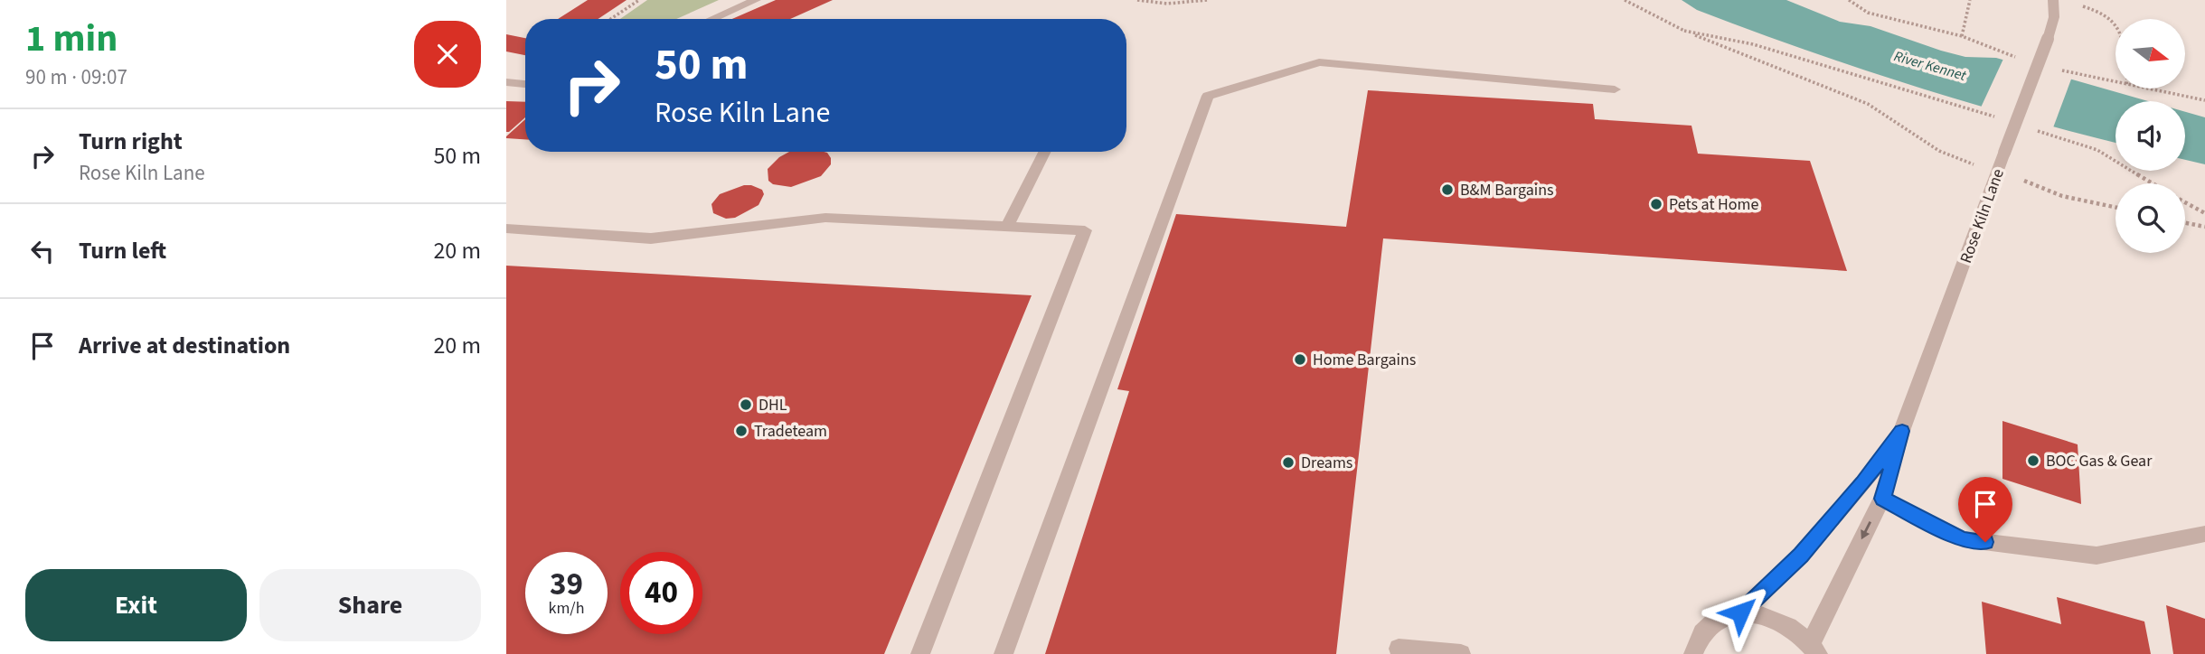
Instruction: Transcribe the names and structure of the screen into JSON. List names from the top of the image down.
{
  "streets": {
    "street": ["Rose Kiln Lane"]
  },
  "water": ["River Kennet"],
  "places": [
    "B&M Bargains",
    "Pets at Home",
    "Home Bargains",
    "DHL",
    "Tradeteam",
    "BOC Gas & Gear",
    "Dreams"
  ],
  "north": "right",
  "page": {
    "heading": ["1 min", "90 m · 09:07"],
    "turn": ["50 m", "Rose Kiln Lane"],
    "list": [
      {
        "name": "Turn right",
        "note": "Rose Kiln Lane",
        "value": "50 m"
      },
      {
        "name": "Turn left",
        "value": "20 m"
      },
      {
        "name": "Arrive at destination",
        "value": "20 m"
      }
    ],
    "speed": "39 km/h",
    "limit": "40",
    "buttons": ["Exit", "Share"]
  }
}
